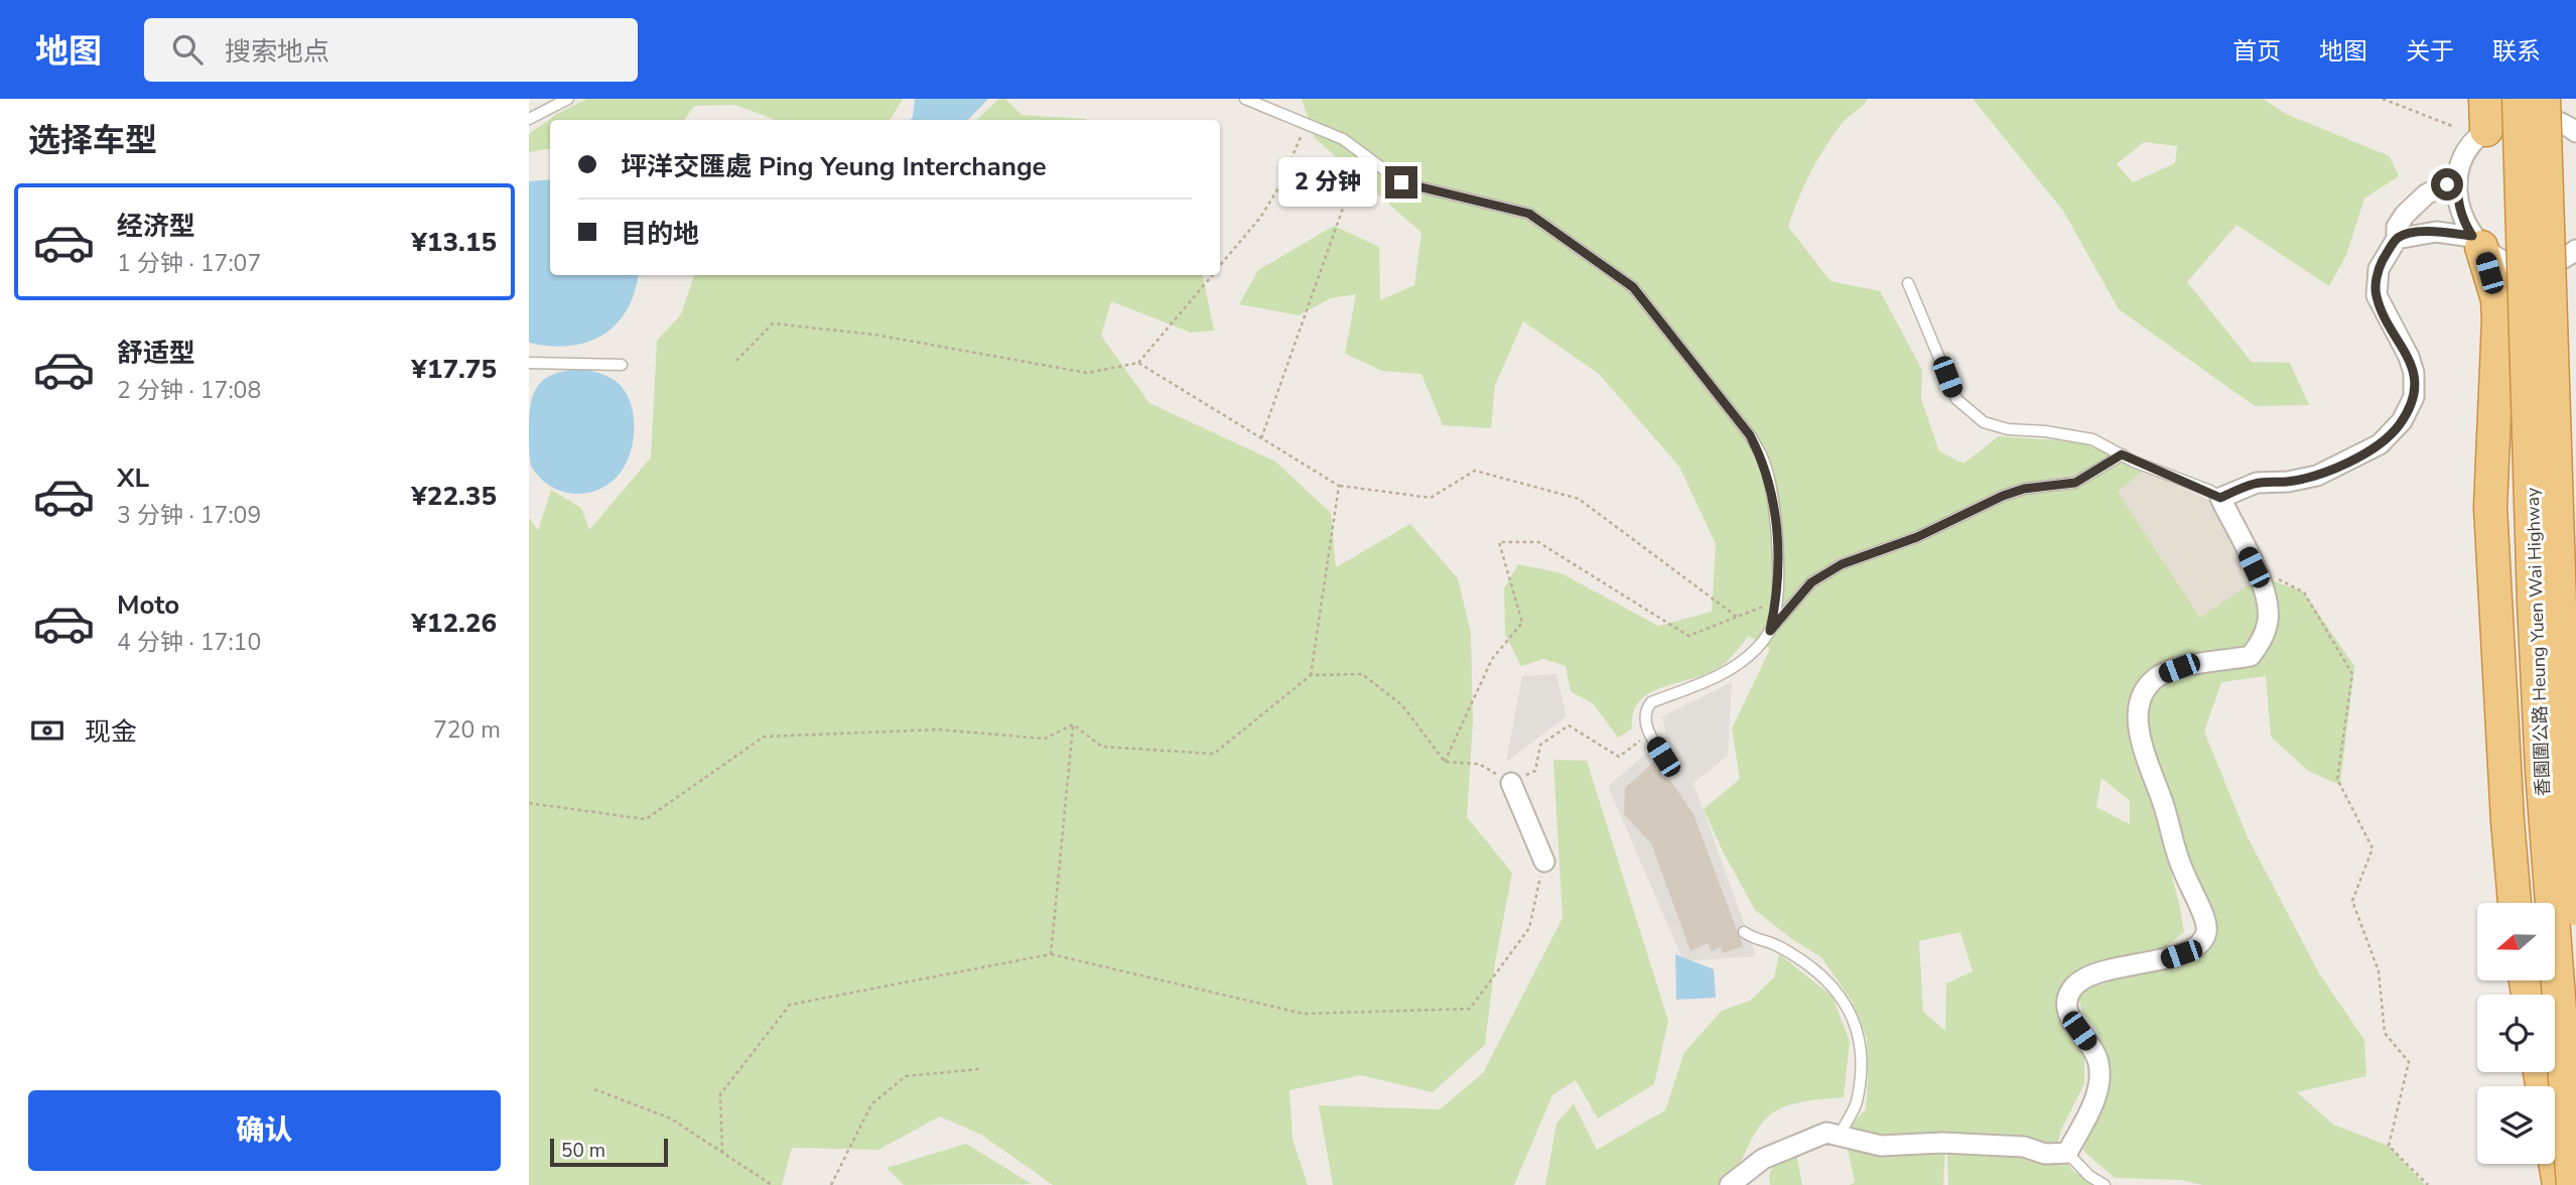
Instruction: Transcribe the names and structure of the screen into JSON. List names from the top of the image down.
{
  "streets": {
    "highway": ["香園圍公路 Heung Yuen Wai Highway"]
  },
  "scale_bar": "50 m",
  "north": "left",
  "page": {
    "header": "地图",
    "search": "搜索地点",
    "nav": [
      "首页",
      "地图",
      "关于",
      "联系"
    ],
    "heading": "选择车型",
    "banner": ["坪洋交匯處 Ping Yeung Interchange", "目的地"],
    "bubble": "2 分钟",
    "list": [
      {
        "name": "经济型",
        "note": "1 分钟 · 17:07",
        "value": "¥13.15"
      },
      {
        "name": "舒适型",
        "note": "2 分钟 · 17:08",
        "value": "¥17.75"
      },
      {
        "name": "XL",
        "note": "3 分钟 · 17:09",
        "value": "¥22.35"
      },
      {
        "name": "Moto",
        "note": "4 分钟 · 17:10",
        "value": "¥12.26"
      }
    ],
    "pay": ["现金", "720 m"],
    "buttons": "确认",
    "scale": "50 m"
  }
}
